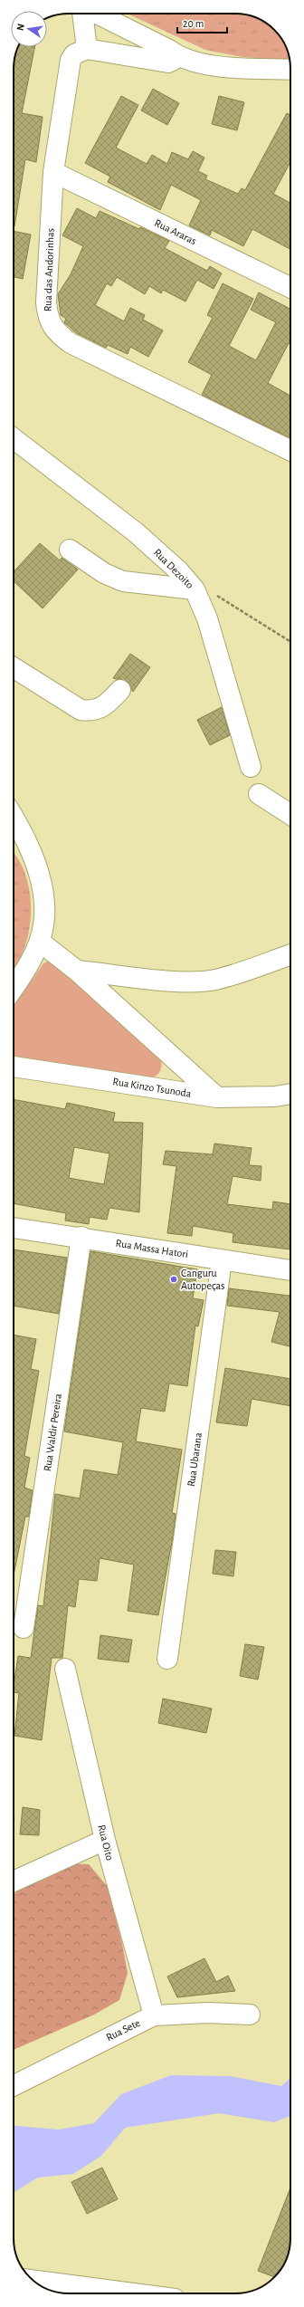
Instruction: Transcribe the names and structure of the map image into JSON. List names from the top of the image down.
{
  "streets": {
    "street": [
      "Rua Araras",
      "Rua das Andorinhas",
      "Rua Dezoito",
      "Rua Kinzo Tsunoda",
      "Rua Massa Hatori",
      "Rua Waldir Pereira",
      "Rua Ubarana",
      "Rua Oito",
      "Rua Sete"
    ]
  },
  "crossings": [
    ["Rua Araras", "Rua das Andorinhas"],
    ["Rua Massa Hatori", "Rua Waldir Pereira"],
    ["Rua Massa Hatori", "Rua Ubarana"],
    ["Rua Oito", "Rua Sete"]
  ],
  "places": ["Canguru Autopeças"],
  "scale_bar": "20 m",
  "north": "left"
}
